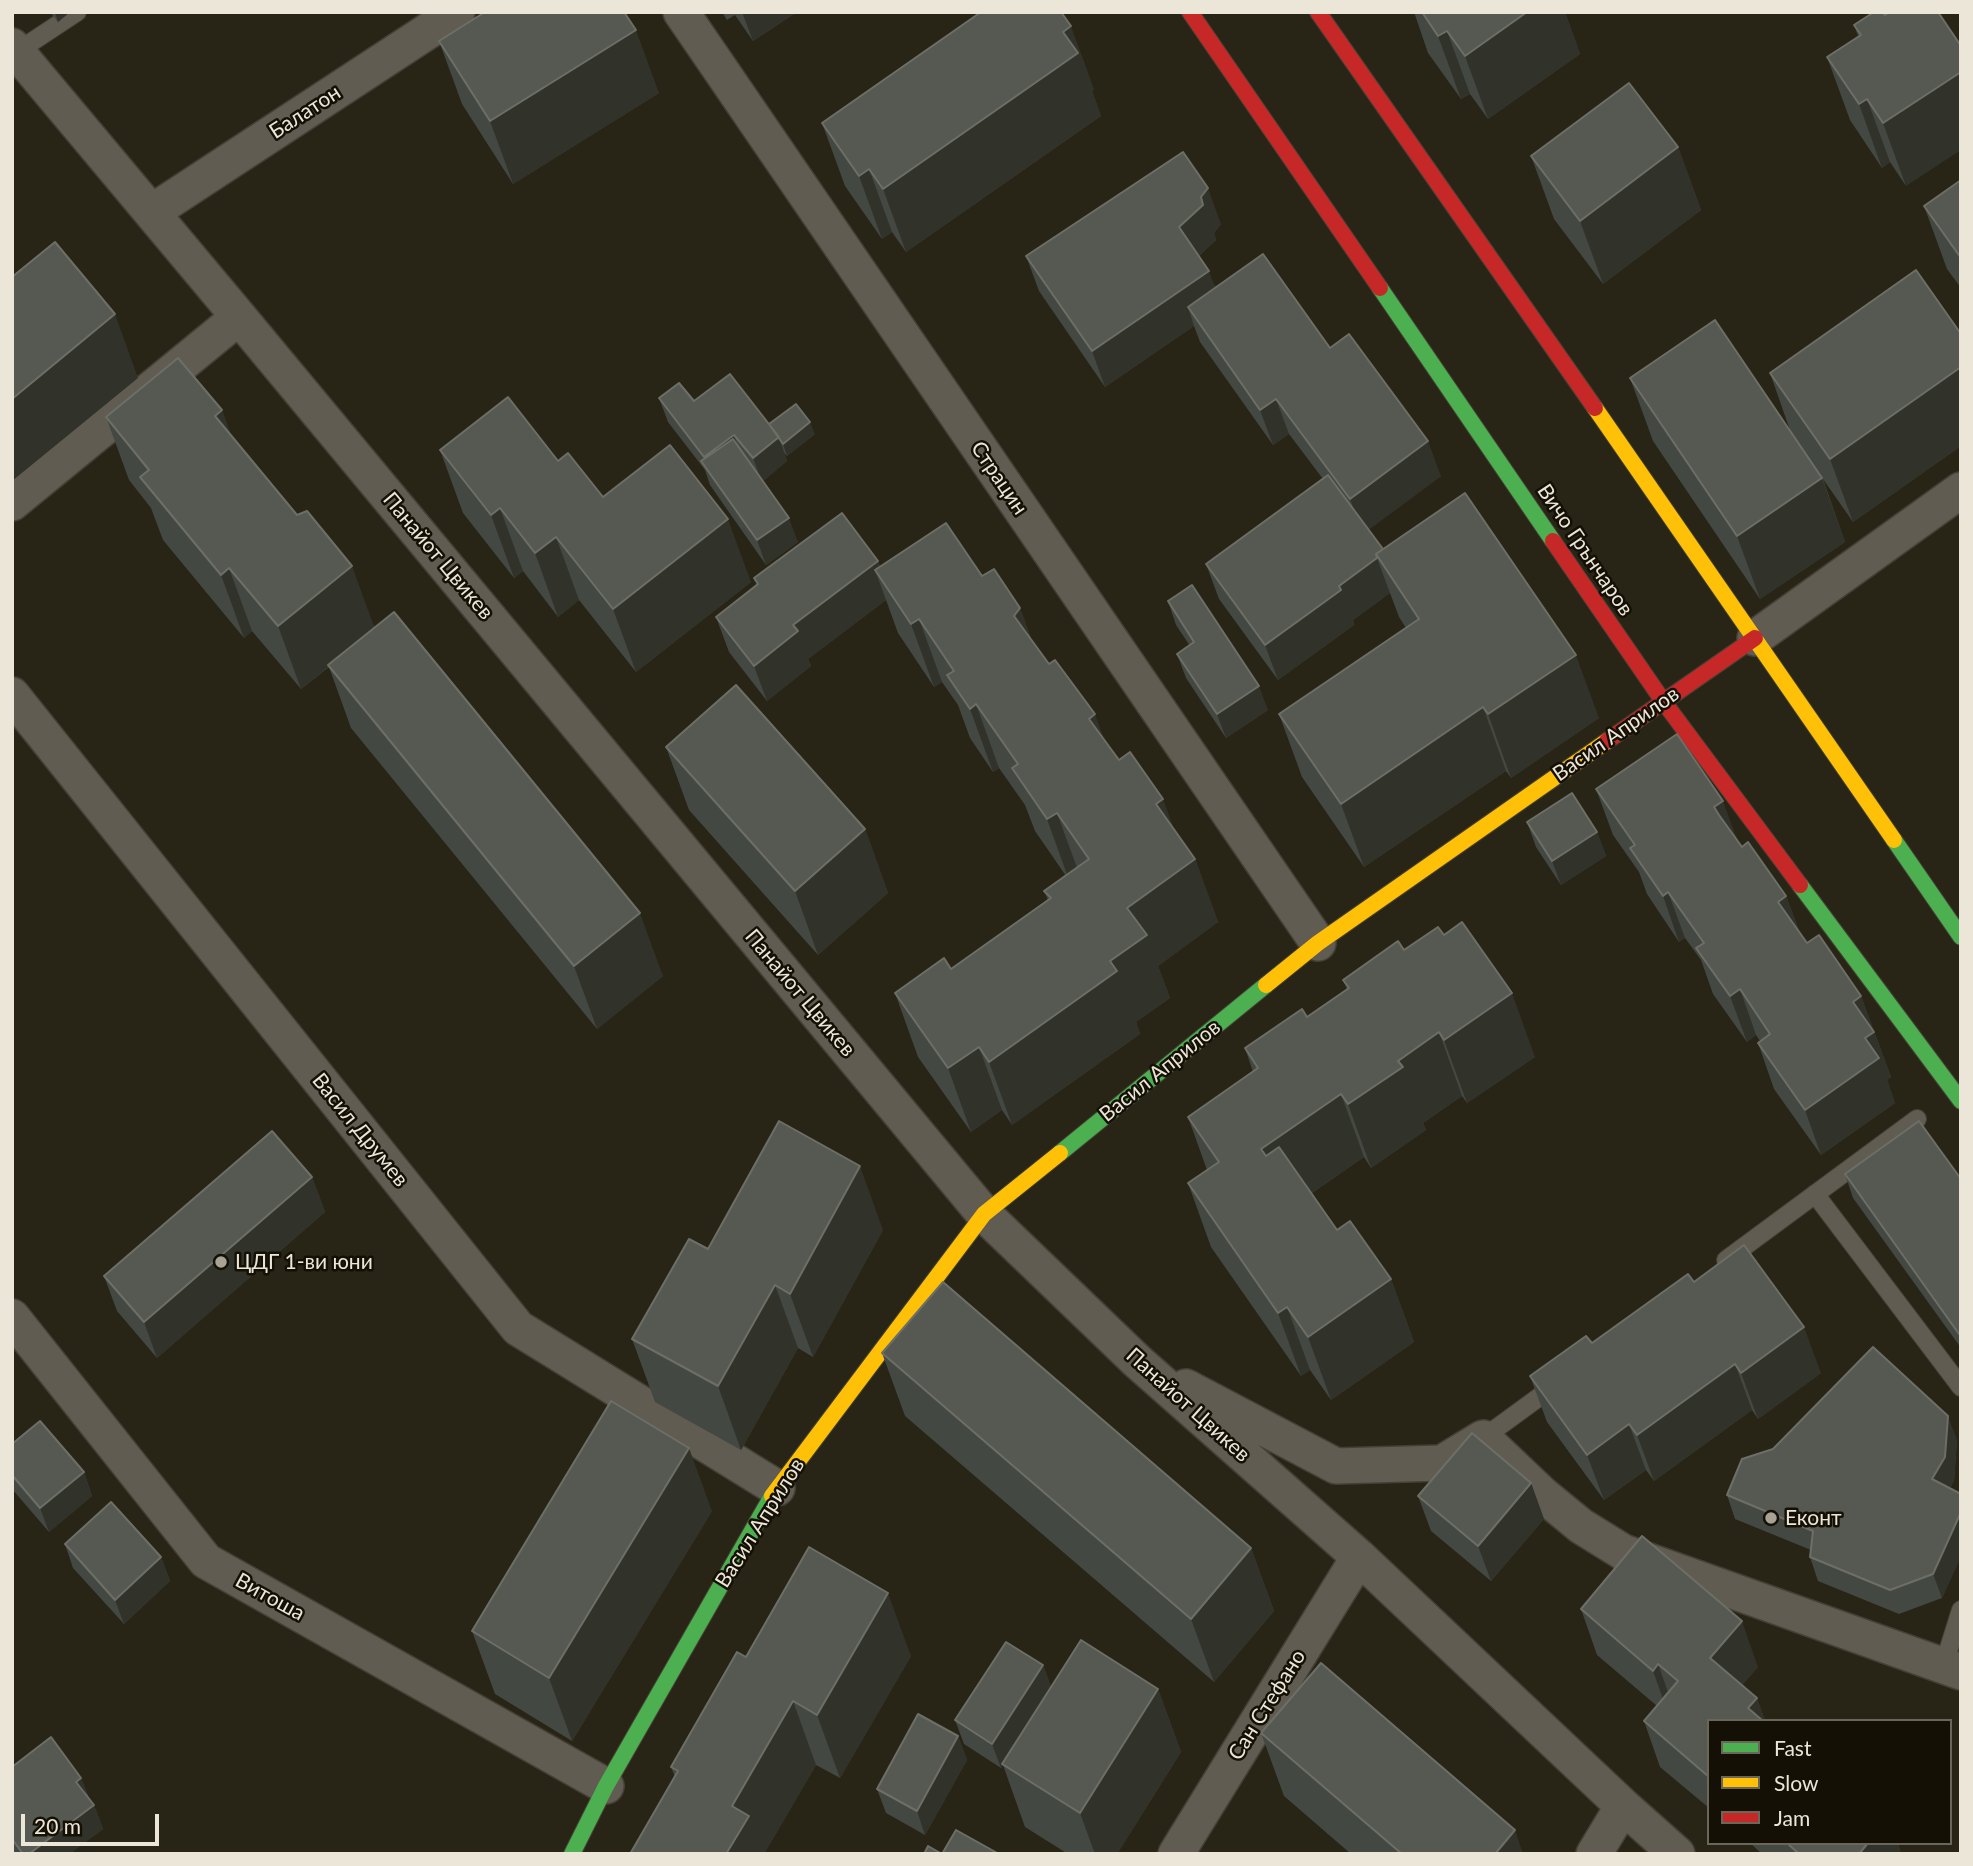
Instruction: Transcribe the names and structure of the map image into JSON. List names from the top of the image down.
{
  "streets": {
    "street": [
      "Балатон",
      "Страцин",
      "Вичо Грънчаров",
      "Панайот Цвикев",
      "Васил Априлов",
      "Васил Друмев",
      "Витоша",
      "Сан Стефано"
    ]
  },
  "crossings": [
    ["Балатон", "Панайот Цвикев"],
    ["Страцин", "Васил Априлов"],
    ["Вичо Грънчаров", "Васил Априлов"],
    ["Панайот Цвикев", "Васил Априлов"],
    ["Панайот Цвикев", "Сан Стефано"],
    ["Васил Априлов", "Васил Друмев"],
    ["Васил Априлов", "Витоша"]
  ],
  "places": ["ЦДГ 1-ви юни", "Еконт"],
  "legend": ["Fast", "Slow", "Jam"],
  "scale_bar": "20 m"
}
